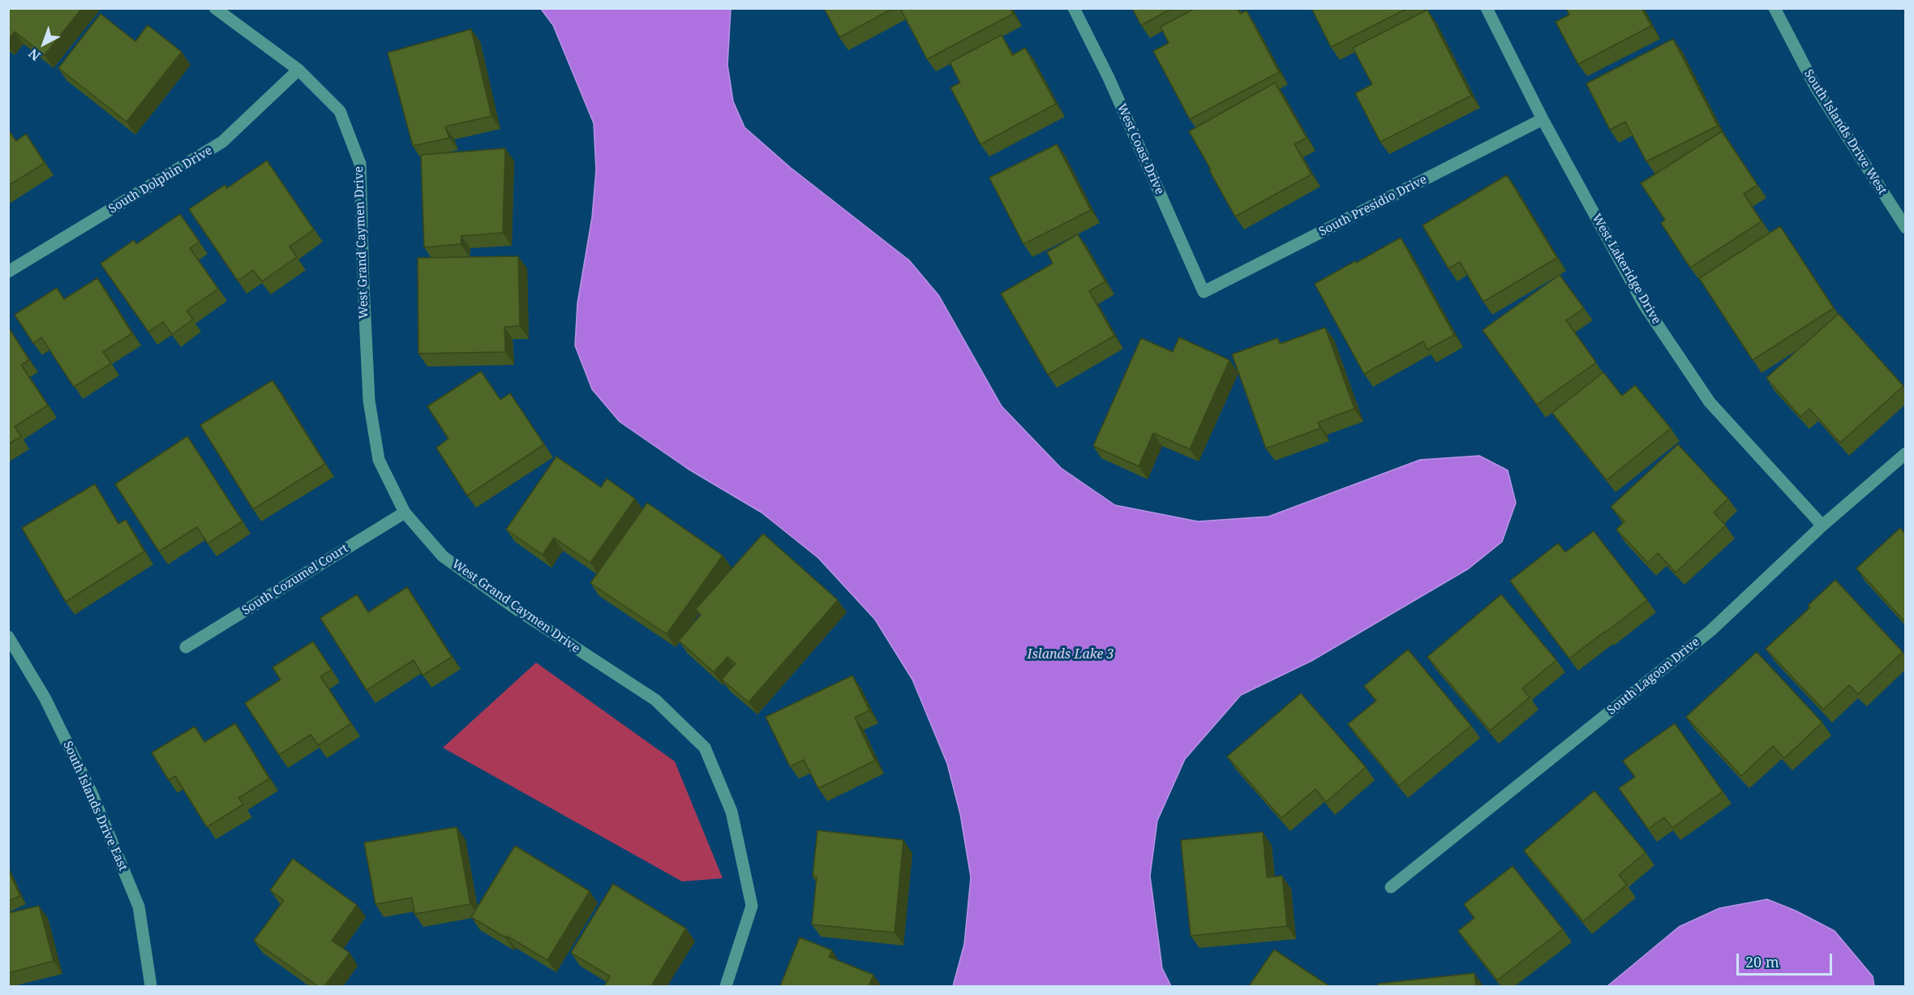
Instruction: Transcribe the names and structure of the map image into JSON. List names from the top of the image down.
{
  "streets": {
    "street": [
      "South Islands Drive West",
      "West Coast Drive",
      "South Dolphin Drive",
      "South Presidio Drive",
      "West Grand Caymen Drive",
      "West Lakeridge Drive",
      "South Cozumel Court",
      "South Lagoon Drive",
      "South Islands Drive East"
    ]
  },
  "crossings": [
    ["West Coast Drive", "South Presidio Drive"],
    ["South Dolphin Drive", "West Grand Caymen Drive"],
    ["South Presidio Drive", "West Lakeridge Drive"],
    ["West Grand Caymen Drive", "South Cozumel Court"],
    ["West Lakeridge Drive", "South Lagoon Drive"]
  ],
  "water": ["Islands Lake 3"],
  "scale_bar": "20 m",
  "north": "bottom left"
}
